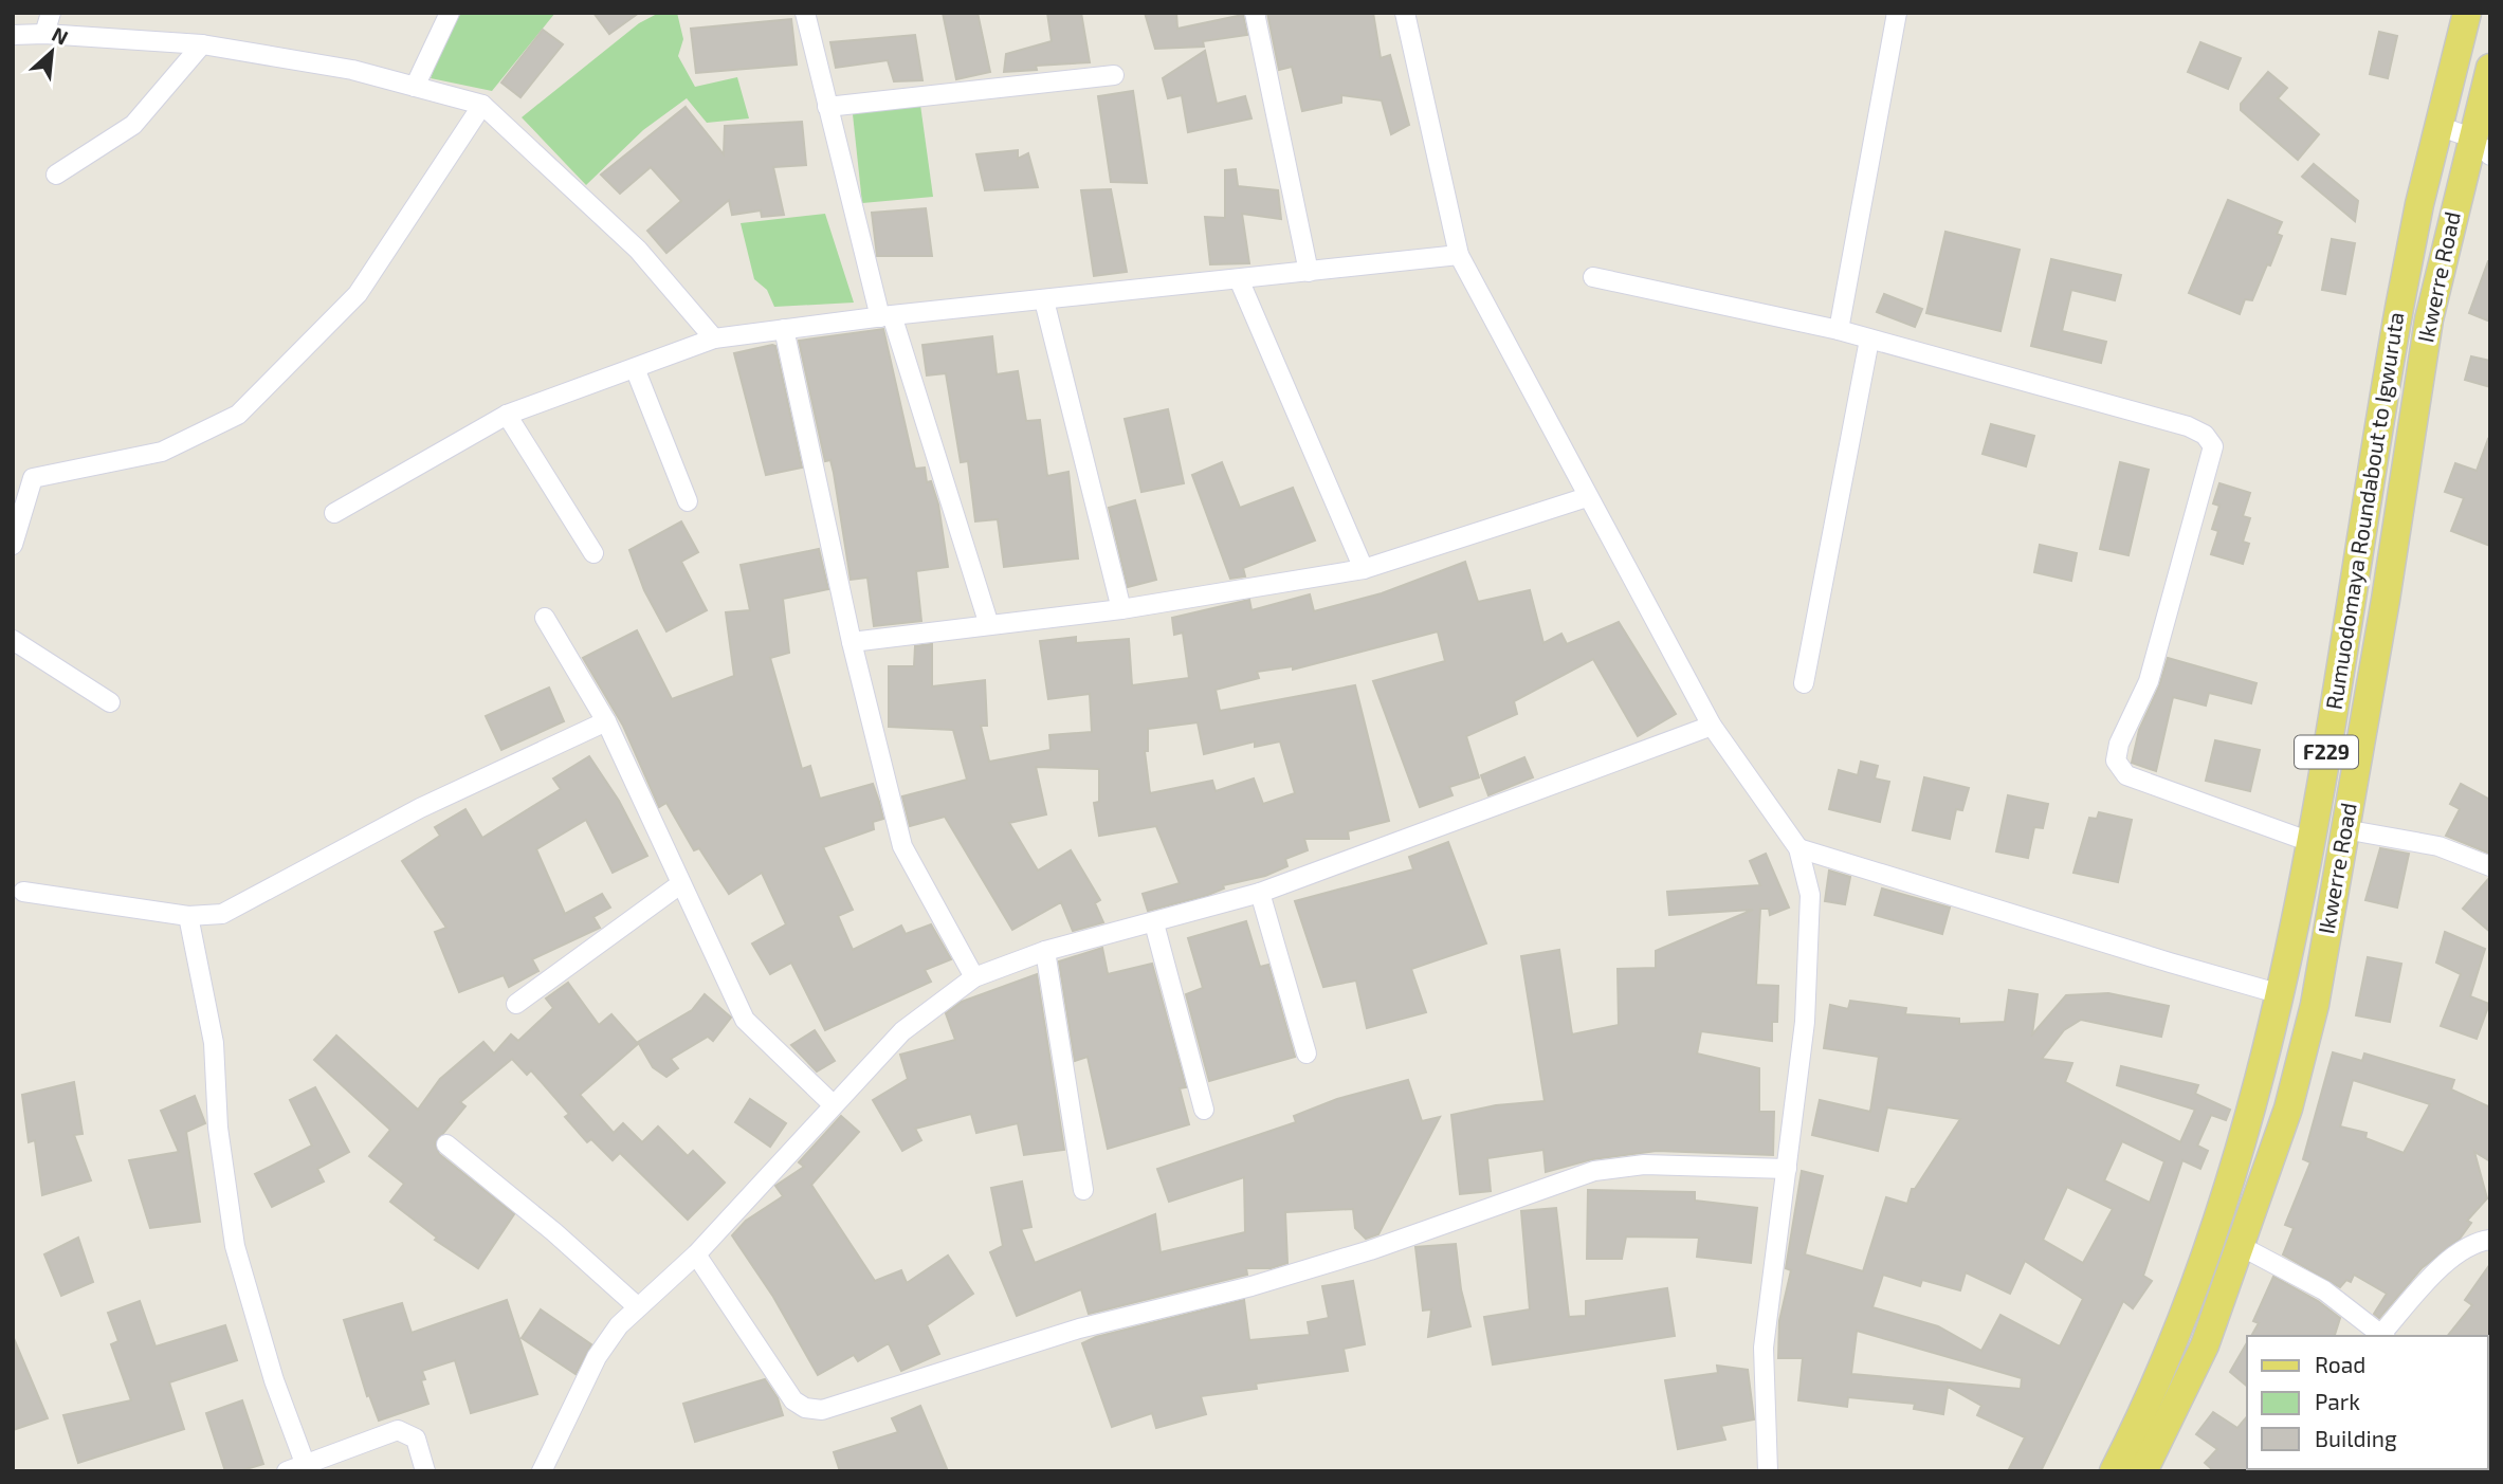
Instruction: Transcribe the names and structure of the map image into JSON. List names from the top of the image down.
{
  "streets": {
    "main road": ["Ikwerre Road", "Rumuodomaya Roundabout to Igwuruta", "F229"]
  },
  "legend": ["Road", "Park", "Building"],
  "north": "top right"
}
